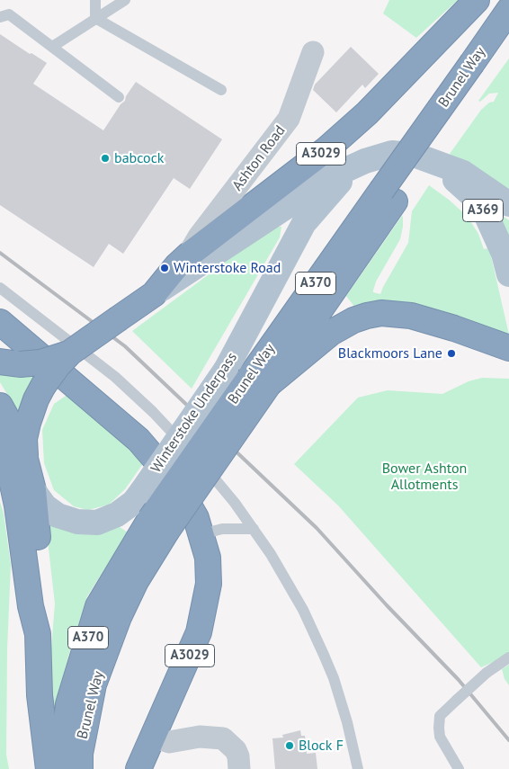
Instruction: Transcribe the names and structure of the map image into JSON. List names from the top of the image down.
{
  "streets": {
    "highway": [
      "Brunel Way",
      "A3029",
      "A370",
      "Winterstoke Underpass"
    ],
    "main road": ["A369"],
    "street": ["Ashton Road"]
  },
  "crossings": [
    ["A3029", "Ashton Road"],
    ["A3029", "Winterstoke Underpass"]
  ],
  "parks": ["Bower Ashton Allotments"],
  "places": [
    "babcock",
    "Winterstoke Road",
    "Blackmoors Lane",
    "Block F"
  ]
}
